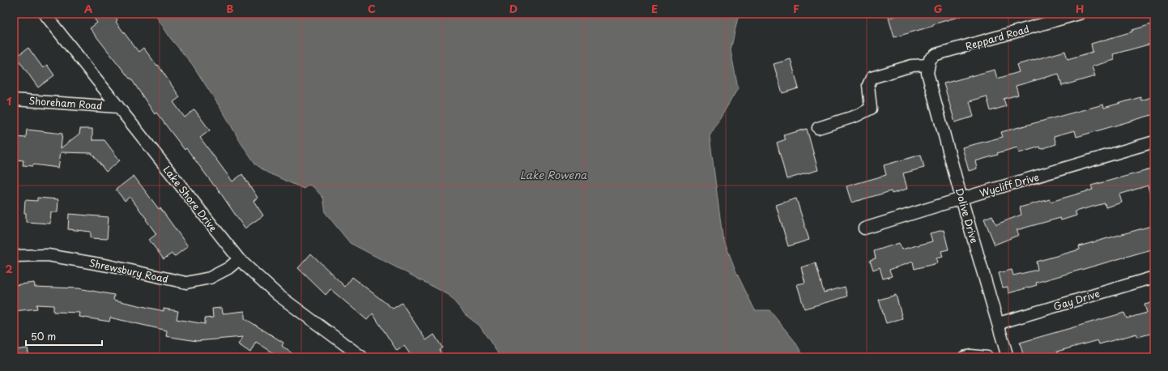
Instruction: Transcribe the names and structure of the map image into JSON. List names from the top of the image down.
{
  "streets": {
    "street": [
      "Reppard Road",
      "Shoreham Road",
      "Wycliff Drive",
      "Lake Shore Drive",
      "Dolive Drive",
      "Shrewsbury Road",
      "Gay Drive"
    ]
  },
  "crossings": [
    ["Reppard Road", "Dolive Drive"],
    ["Shoreham Road", "Lake Shore Drive"],
    ["Wycliff Drive", "Dolive Drive"],
    ["Lake Shore Drive", "Shrewsbury Road"],
    ["Dolive Drive", "Gay Drive"]
  ],
  "water": ["Lake Rowena"],
  "scale_bar": "50 m",
  "grid": {
    "columns": [
      "A",
      "B",
      "C",
      "D",
      "E",
      "F",
      "G",
      "H"
    ],
    "rows": ["1", "2"]
  }
}
